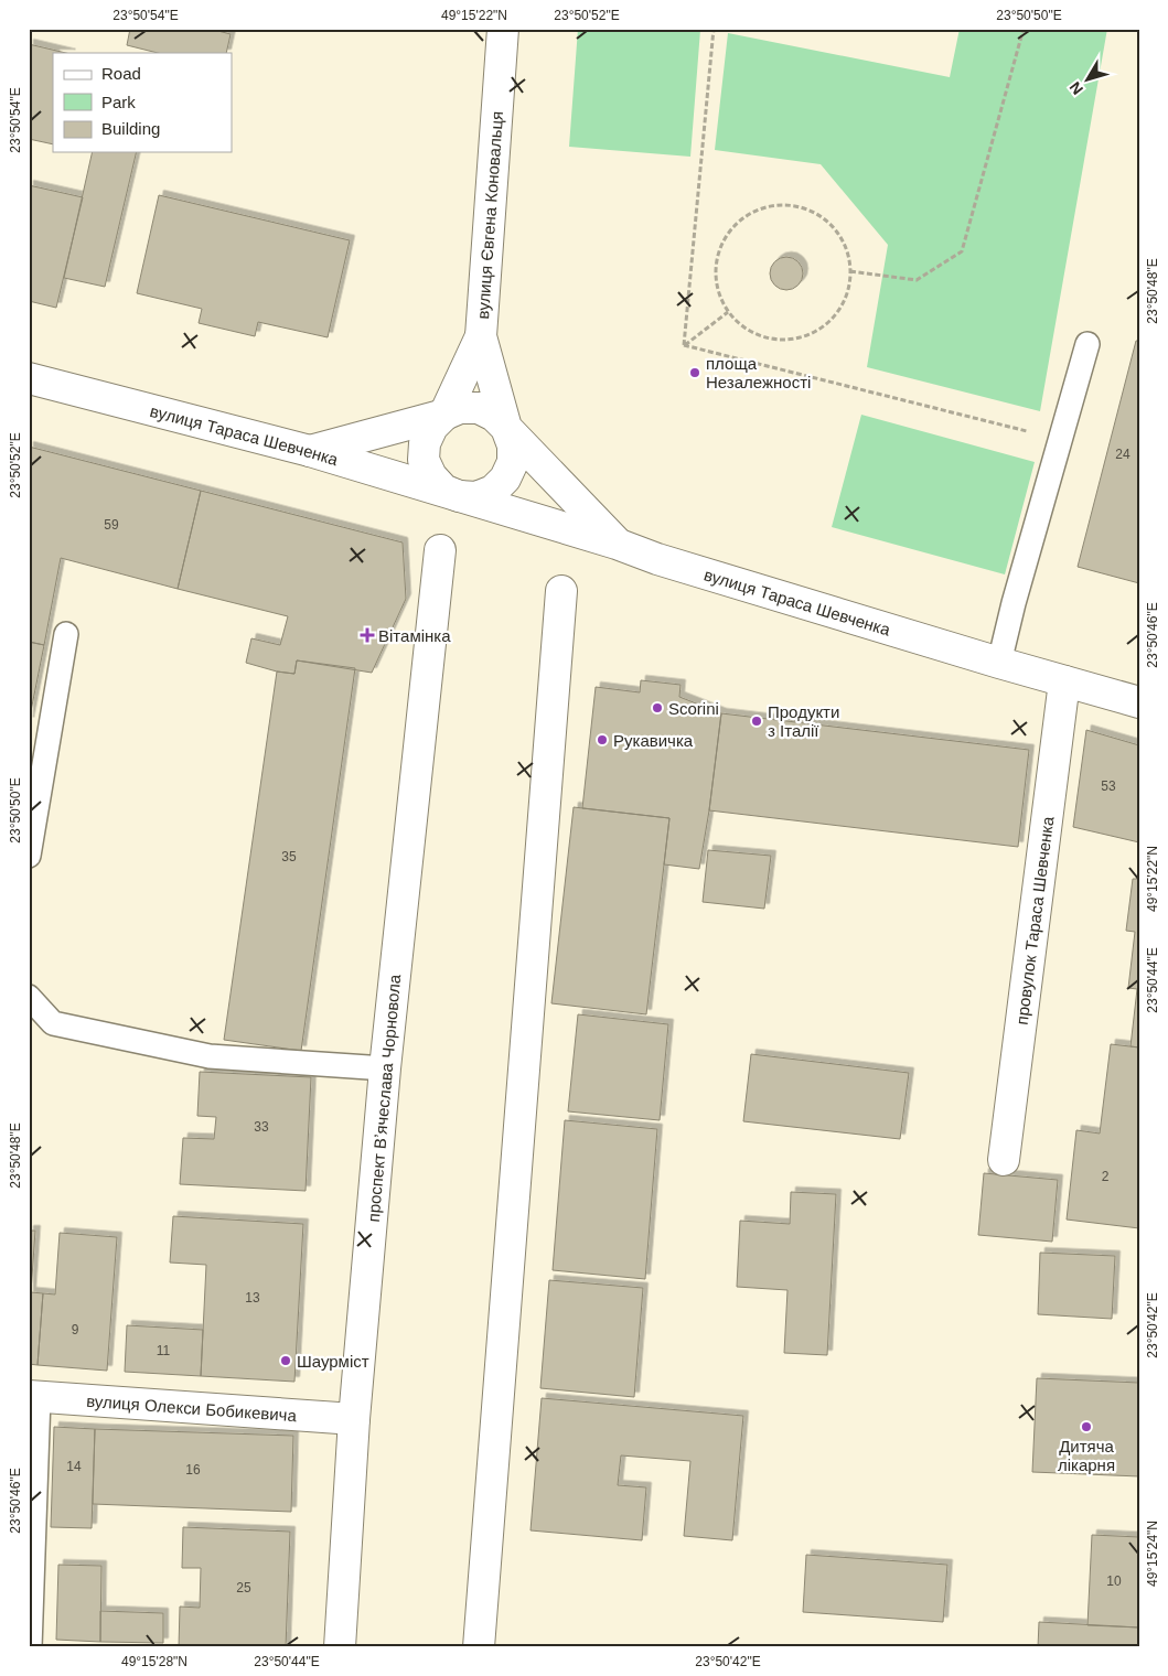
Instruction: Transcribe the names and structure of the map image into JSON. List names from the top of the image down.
{
  "streets": {
    "street": [
      "вулиця Євгена Коновальця",
      "вулиця Тараса Шевченка",
      "провулок Тараса Шевченка",
      "проспект Вʼячеслава Чорновола",
      "вулиця Олекси Бобикевича"
    ]
  },
  "crossings": [
    ["вулиця Євгена Коновальця", "вулиця Тараса Шевченка"],
    ["вулиця Тараса Шевченка", "провулок Тараса Шевченка"],
    ["проспект Вʼячеслава Чорновола", "вулиця Олекси Бобикевича"]
  ],
  "places": {
    "other": [
      "площа Незалежності",
      "Scorini",
      "Продукти з Італії",
      "Рукавичка",
      "Шаурміст",
      "Дитяча лікарня"
    ],
    "health": ["Вітамінка"]
  },
  "house_numbers": [
    "24",
    "59",
    "53",
    "35",
    "33",
    "2",
    "13",
    "9",
    "11",
    "14",
    "16",
    "10",
    "25"
  ],
  "legend": ["Road", "Park", "Building"],
  "north": "bottom left",
  "coordinates": [
    "23°50'54\"E",
    "49°15'22\"N",
    "23°50'52\"E",
    "23°50'50\"E",
    "23°50'48\"E",
    "23°50'46\"E",
    "23°50'44\"E",
    "23°50'42\"E",
    "49°15'24\"N",
    "49°15'28\"N"
  ]
}
